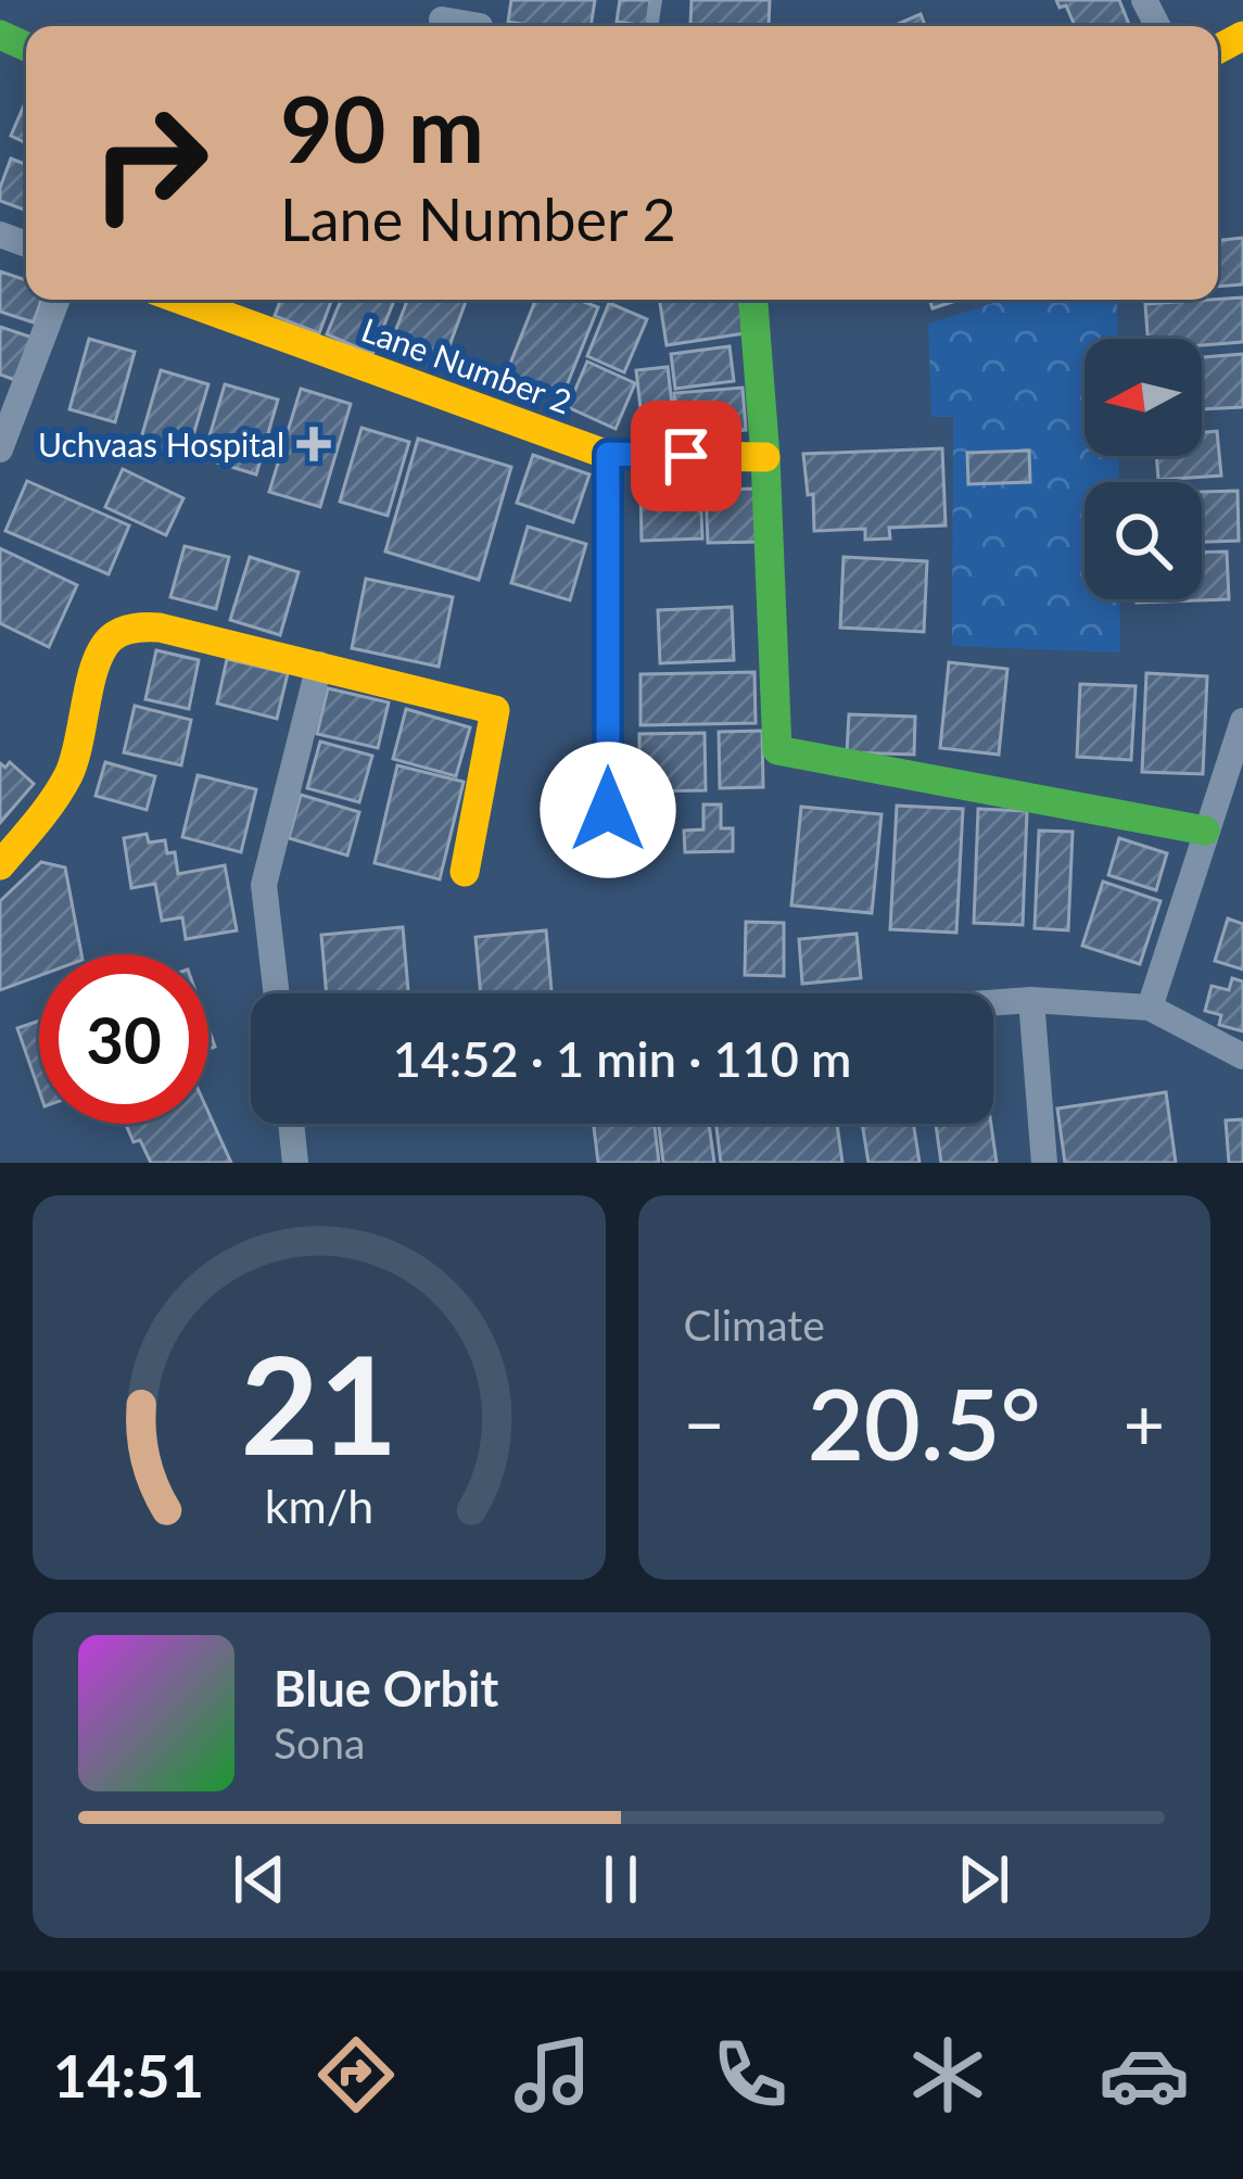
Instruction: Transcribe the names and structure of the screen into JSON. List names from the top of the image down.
{
  "streets": {
    "street": ["Lane Number 2"]
  },
  "places": {
    "health": ["Uchvaas Hospital"]
  },
  "north": "left",
  "page": {
    "turn": ["90 m", "Lane Number 2"],
    "limit": "30",
    "trip": "14:52 · 1 min · 110 m",
    "tile": "Climate",
    "heat": ["−", "20.5°", "+"],
    "song": ["Blue Orbit", "Sona"],
    "tabs": "14:51",
    "gauge": ["21", "km/h"]
  }
}
